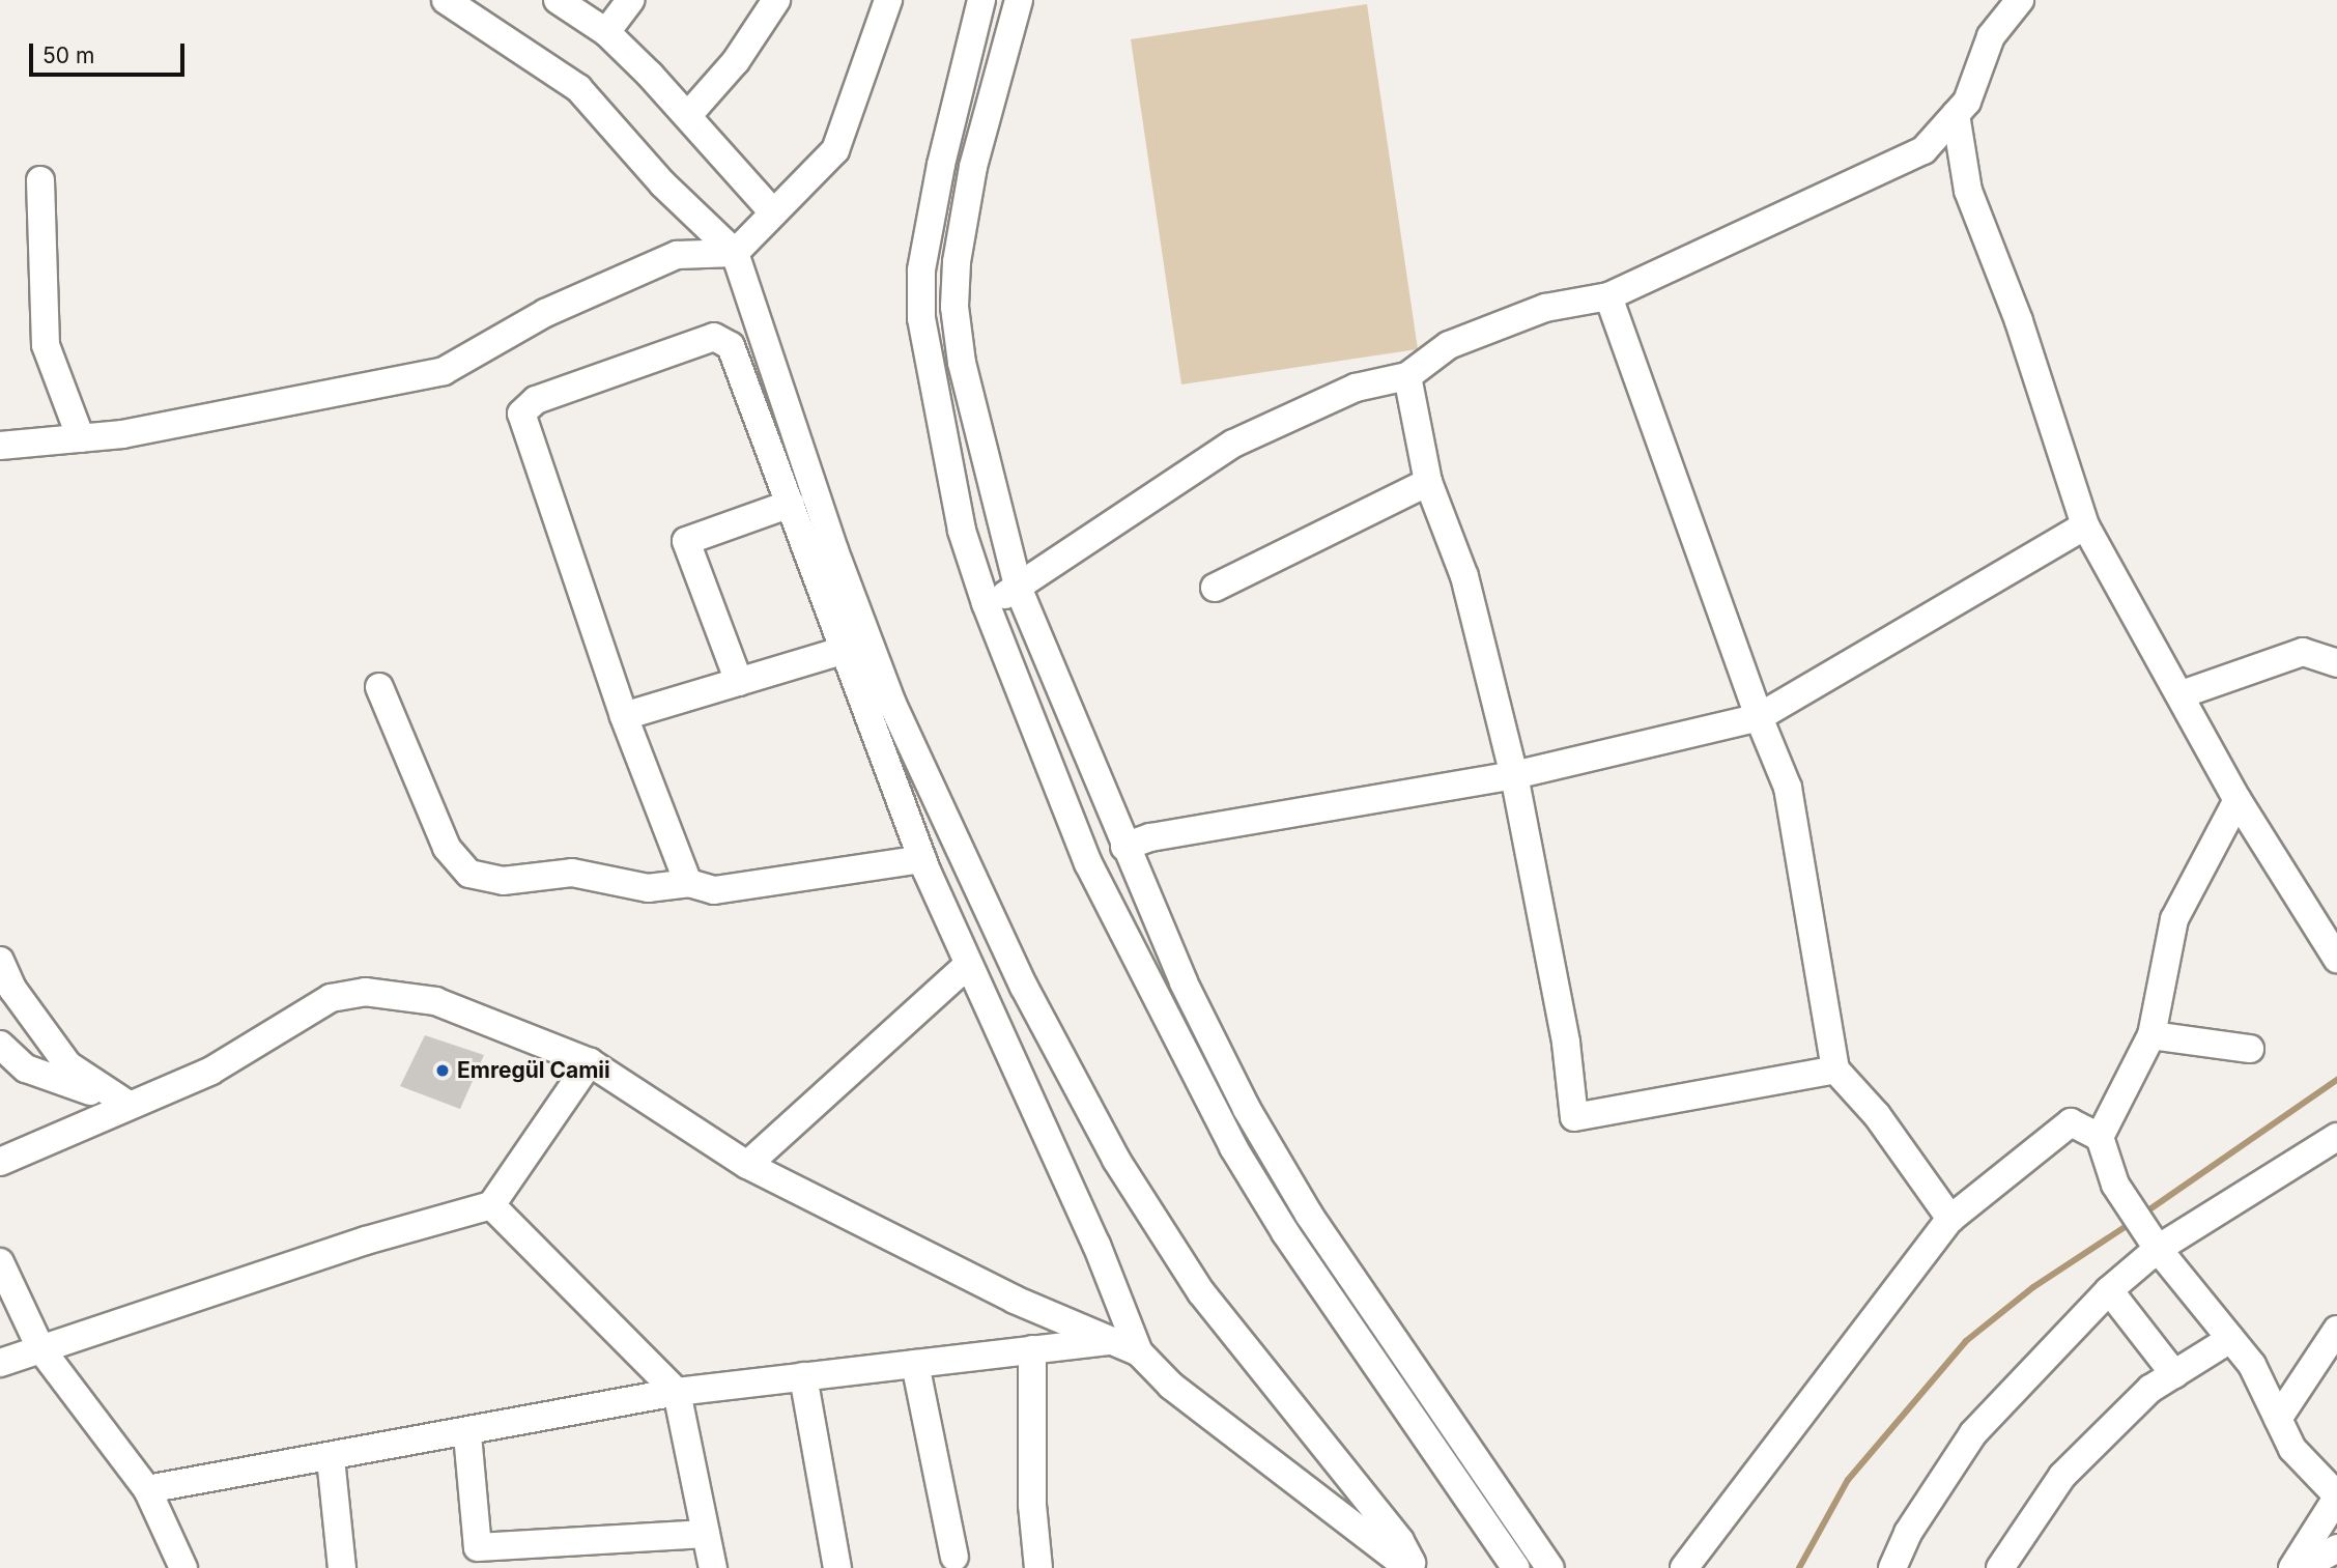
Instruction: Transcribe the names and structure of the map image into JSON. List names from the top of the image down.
{
  "places": ["Emregül Camii"],
  "scale_bar": "50 m"
}
